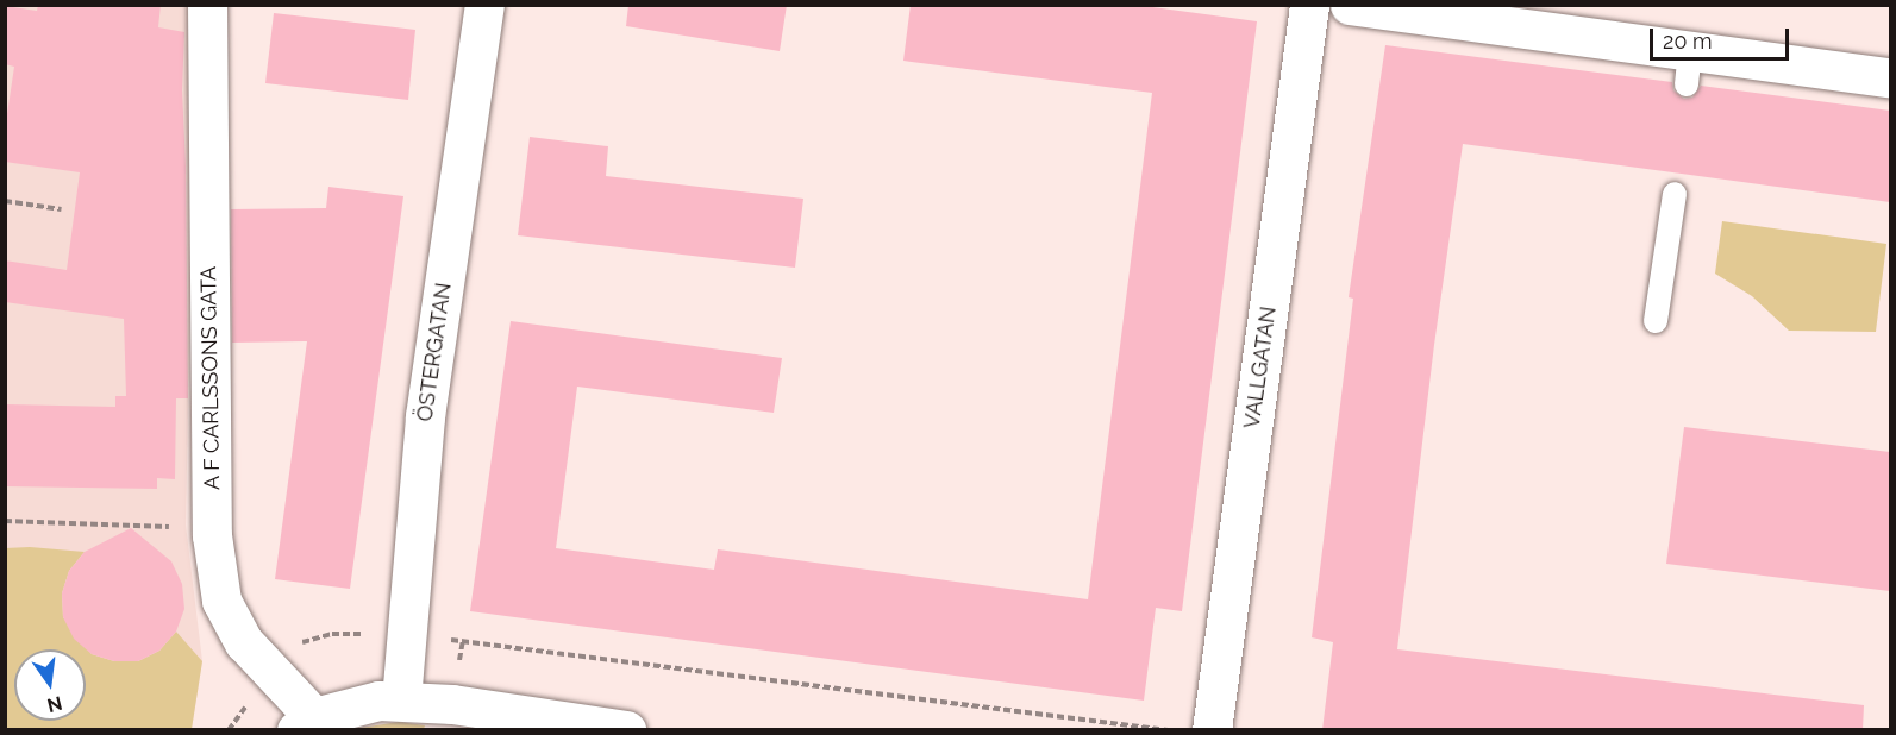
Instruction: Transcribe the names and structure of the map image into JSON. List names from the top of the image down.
{
  "streets": {
    "street": ["ÖSTERGATAN", "VALLGATAN", "A F CARLSSONS GATA"]
  },
  "scale_bar": "20 m",
  "north": "bottom"
}
